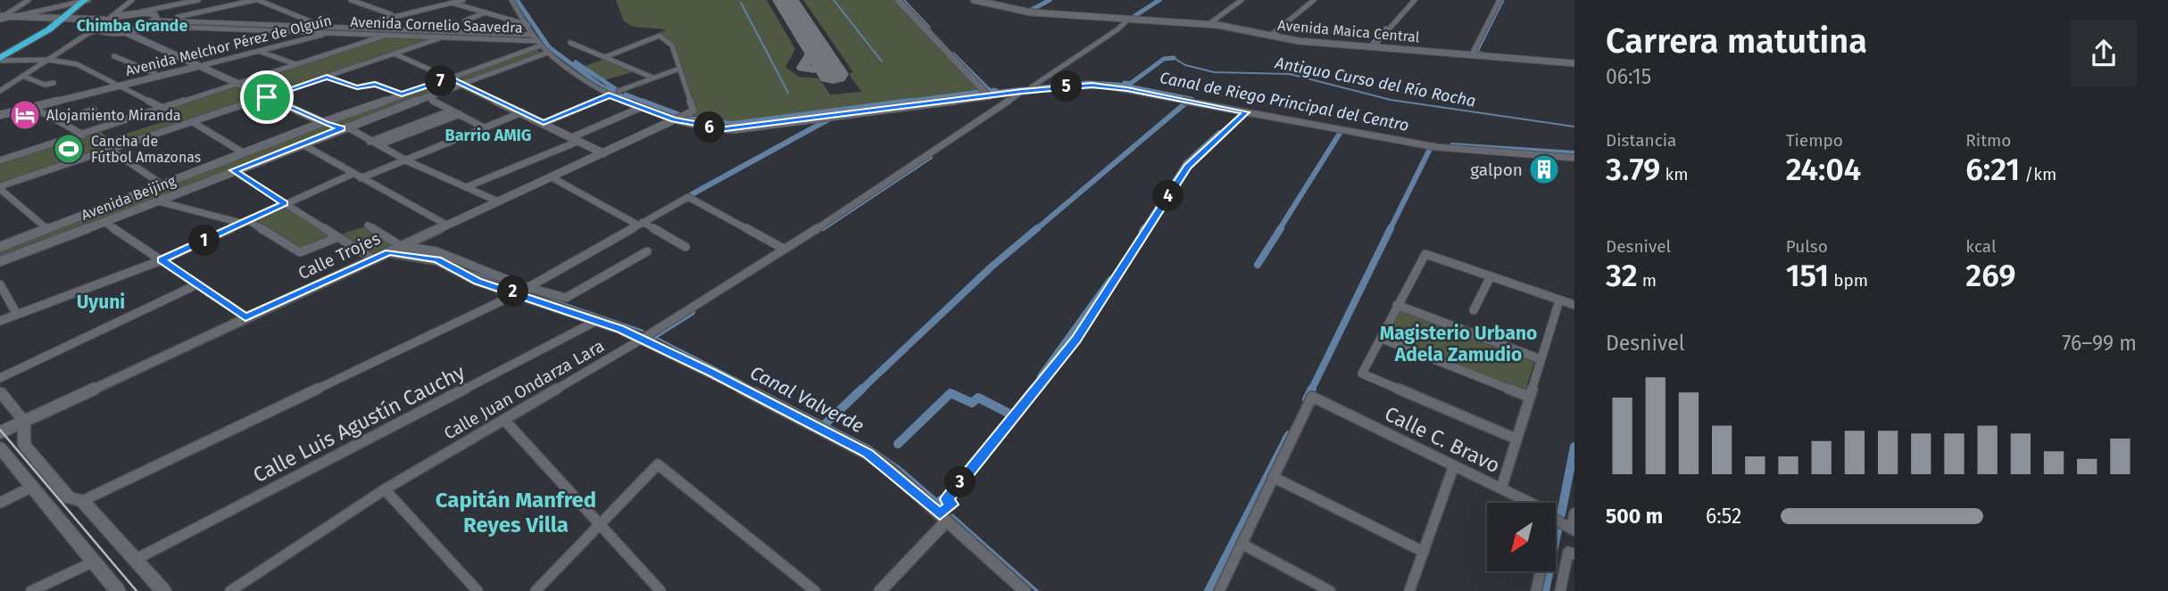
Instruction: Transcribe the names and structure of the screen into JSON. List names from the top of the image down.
{
  "streets": {
    "street": [
      "Avenida Cornelio Saavedra",
      "Avenida Maica Central",
      "Avenida Melchor Pérez de Olguín",
      "Avenida Beijing",
      "Calle Trojes",
      "Calle Juan Ondarza Lara",
      "Calle Luis Agustín Cauchy",
      "Calle C. Bravo"
    ]
  },
  "crossings": [
    ["Avenida Cornelio Saavedra", "Avenida Melchor Pérez de Olguín"],
    ["Avenida Cornelio Saavedra", "Avenida Beijing"]
  ],
  "districts": [
    "Chimba Grande",
    "Barrio AMIG",
    "Uyuni",
    "Magisterio Urbano Adela Zamudio",
    "Capitán Manfred Reyes Villa"
  ],
  "water": ["Antiguo Curso del Río Rocha", "Canal de Riego Principal del Centro", "Canal Valverde"],
  "places": {
    "hotel": ["Alojamiento Miranda"],
    "sports": ["Cancha de Fútbol Amazonas"],
    "building": ["galpon"]
  },
  "north": "bottom left",
  "page": {
    "heading": ["Carrera matutina", "06:15"],
    "pins": [
      "7",
      "5",
      "6",
      "4",
      "1",
      "2",
      "3"
    ],
    "stats": [
      ["Distancia", "3.79 km"],
      ["Tiempo", "24:04"],
      ["Ritmo", "6:21 /km"],
      ["Desnivel", "32 m"],
      ["Pulso", "151 bpm"],
      ["kcal", "269"]
    ],
    "chart": ["Desnivel", "76–99 m"],
    "list": [
      {
        "name": "500 m",
        "note": "6:52"
      }
    ]
  }
}
